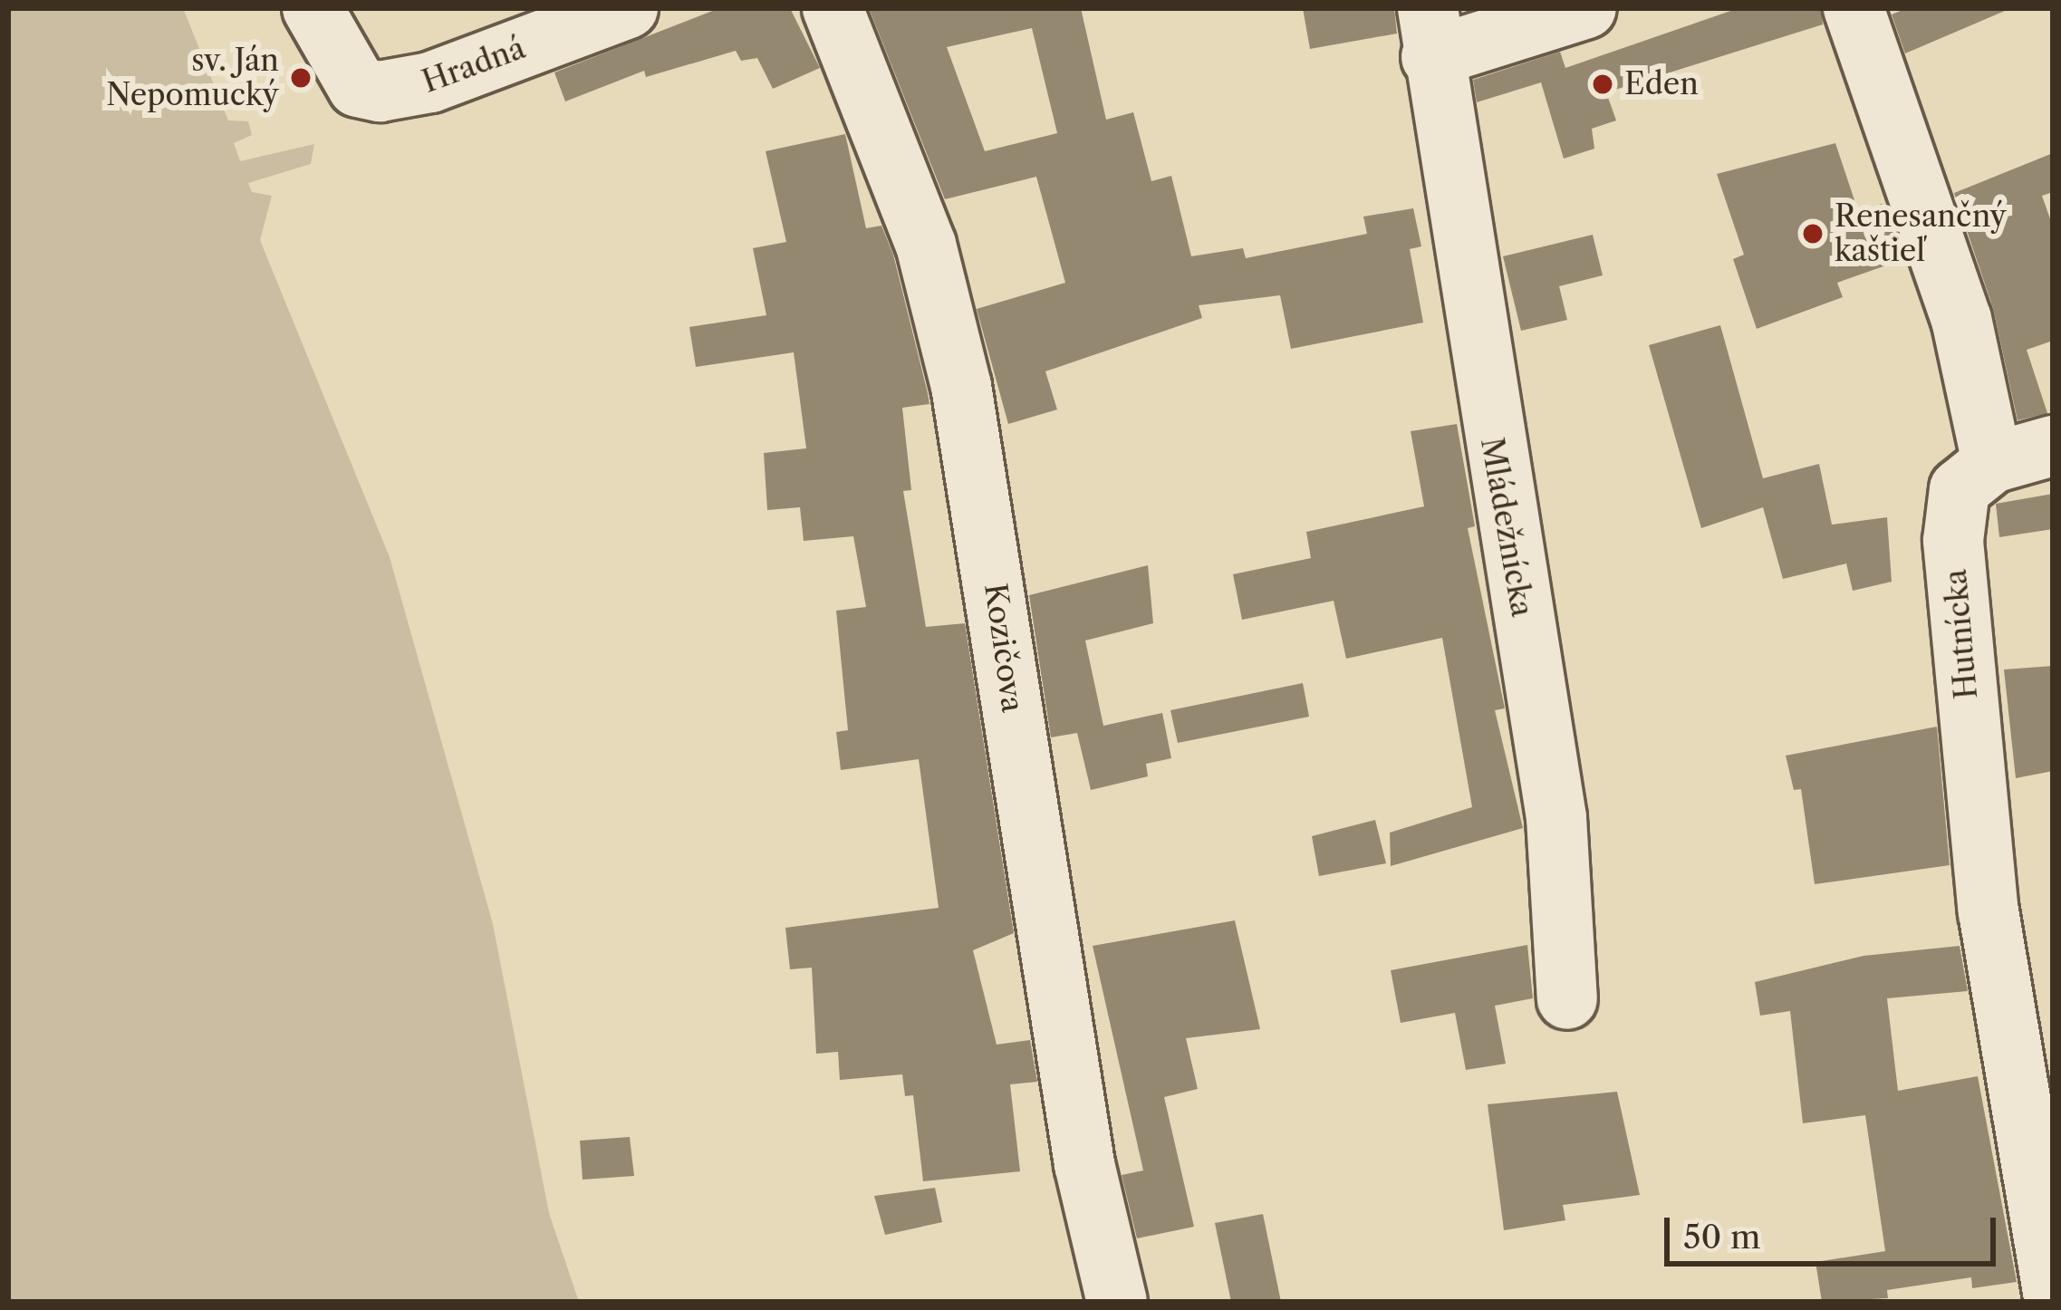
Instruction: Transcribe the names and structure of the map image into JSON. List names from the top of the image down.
{
  "streets": {
    "street": [
      "Hradná",
      "Mládežnícka",
      "Hutnícka",
      "Kozičova"
    ]
  },
  "places": ["sv. Ján Nepomucký", "Eden", "Renesančný kaštieľ"],
  "scale_bar": "50 m"
}
